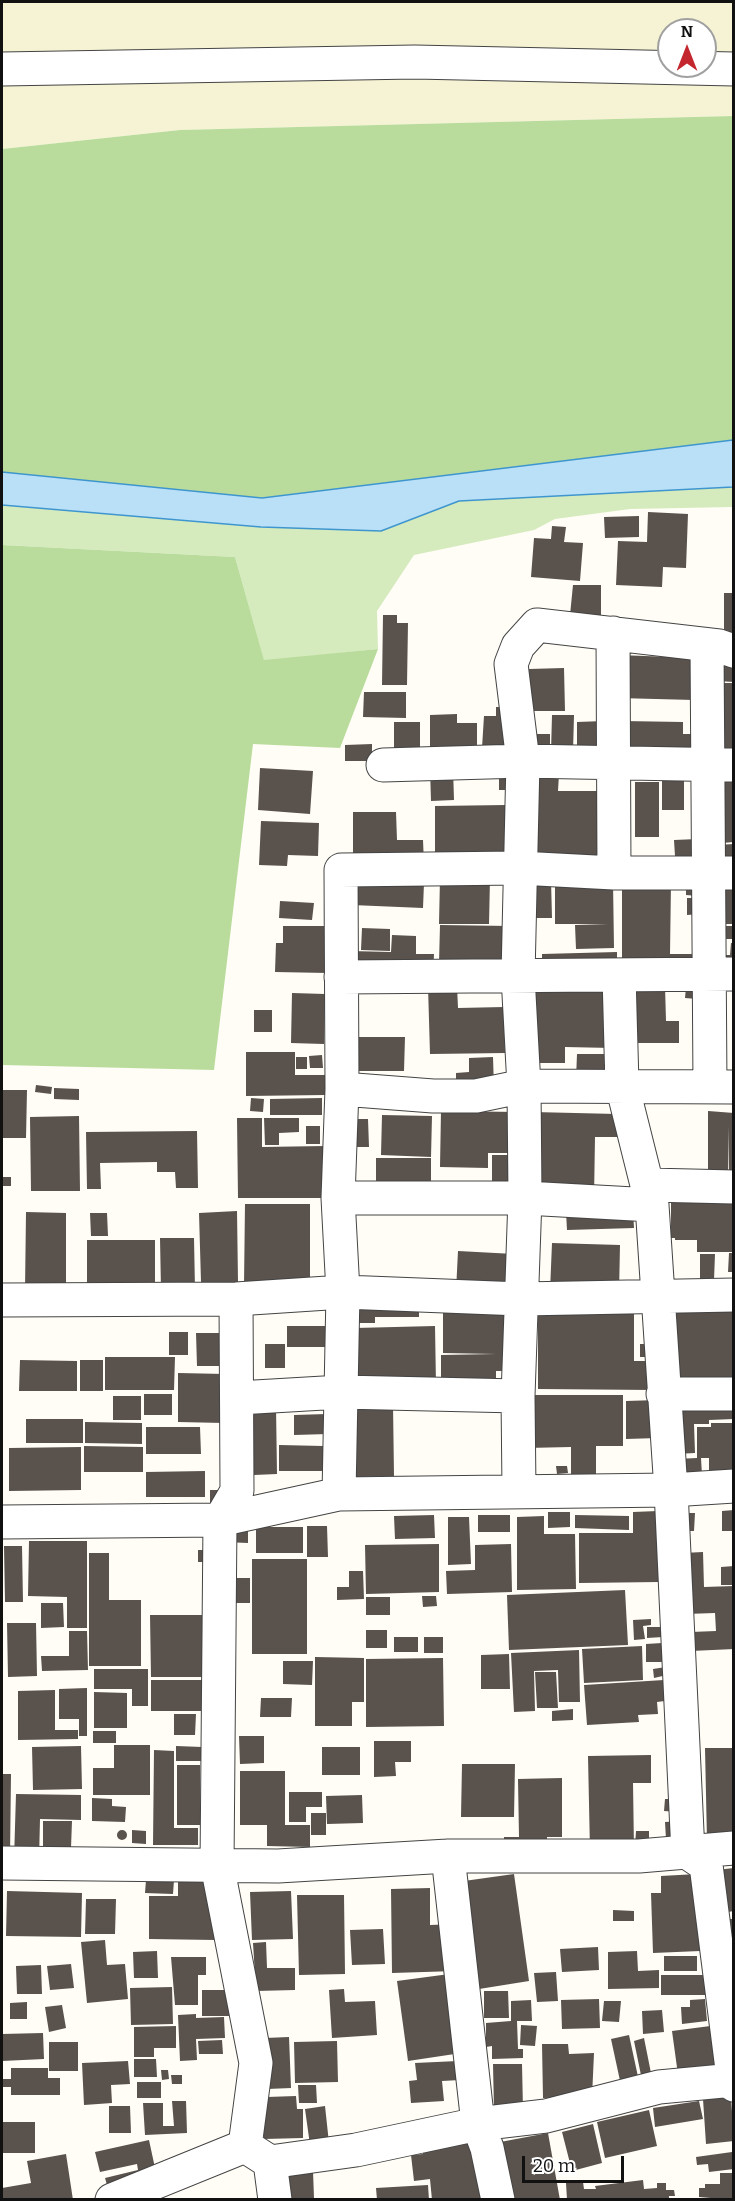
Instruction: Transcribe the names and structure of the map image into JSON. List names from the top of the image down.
{
  "scale_bar": "20 m",
  "north": "top"
}
